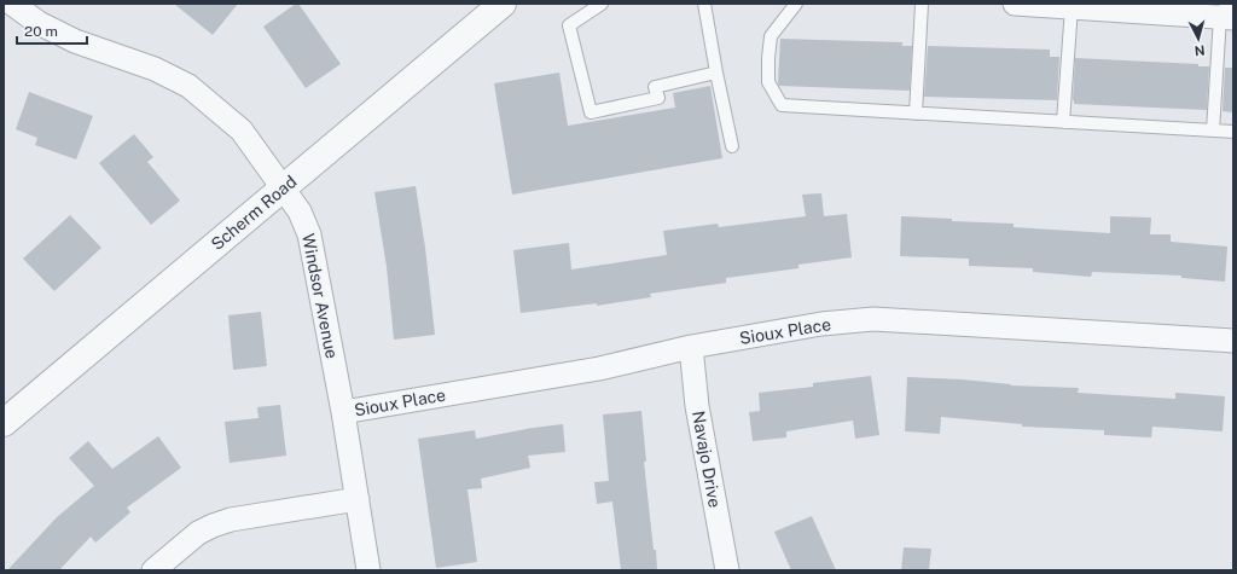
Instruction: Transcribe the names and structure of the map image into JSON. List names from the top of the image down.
{
  "streets": {
    "street": [
      "Scherm Road",
      "Windsor Avenue",
      "Sioux Place",
      "Navajo Drive"
    ]
  },
  "crossings": [
    ["Scherm Road", "Windsor Avenue"],
    ["Windsor Avenue", "Sioux Place"],
    ["Sioux Place", "Navajo Drive"]
  ],
  "scale_bar": "20 m",
  "north": "bottom"
}
